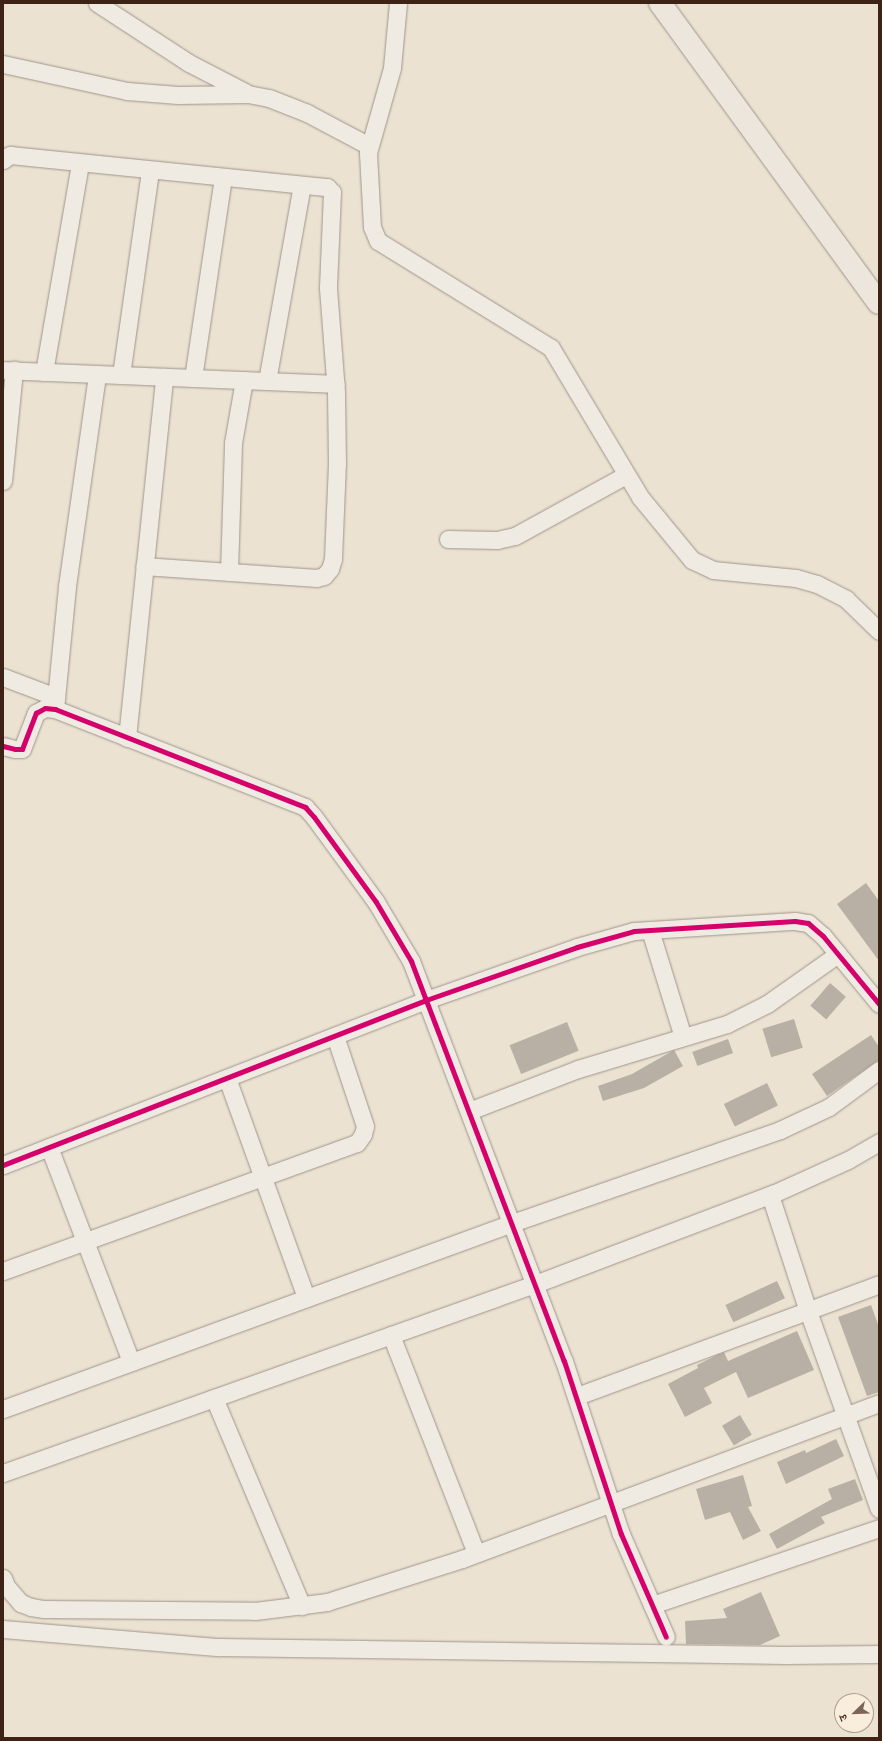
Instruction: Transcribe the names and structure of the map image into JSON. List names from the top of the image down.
{
  "north": "bottom left"
}
